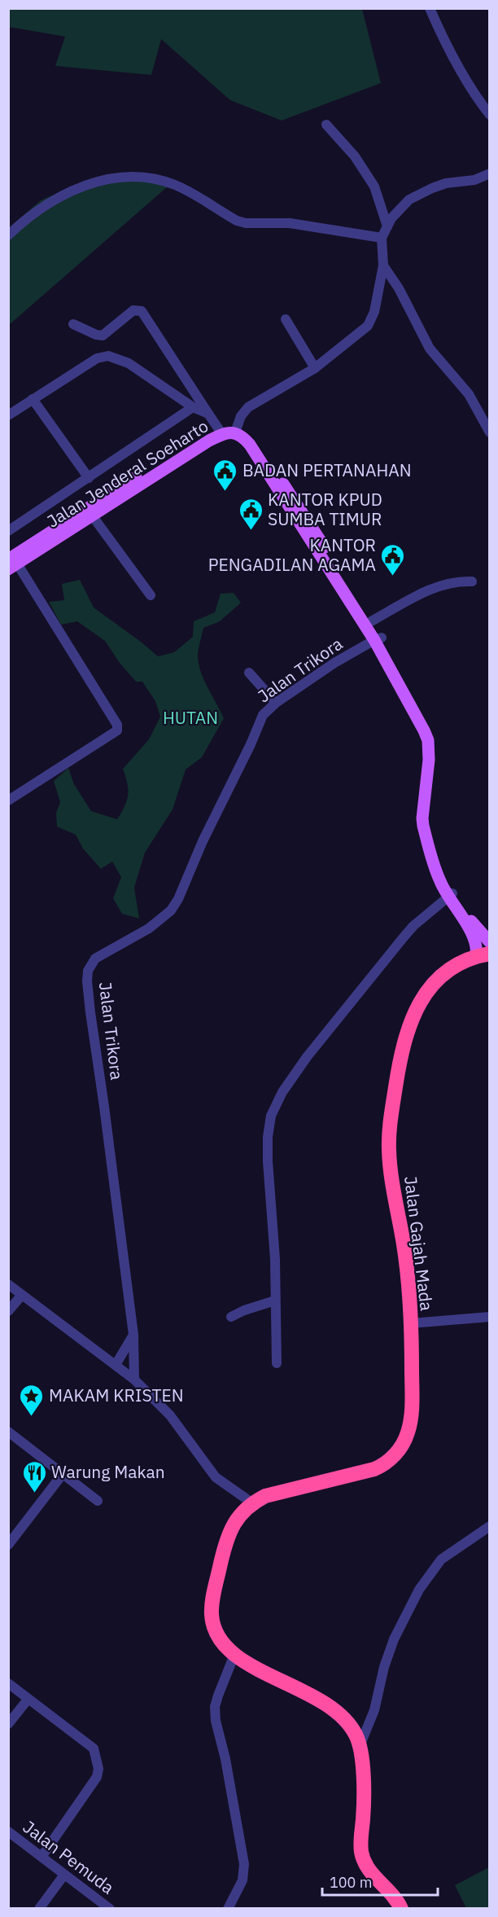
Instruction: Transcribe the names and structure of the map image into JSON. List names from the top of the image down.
{
  "streets": {
    "highway": ["Jalan Gajah Mada"],
    "main road": ["Jalan Jenderal Soeharto"],
    "street": ["Jalan Trikora", "Jalan Pemuda"]
  },
  "parks": ["HUTAN"],
  "places": {
    "public building": ["BADAN PERTANAHAN", "KANTOR KPUD SUMBA TIMUR", "KANTOR PENGADILAN AGAMA"],
    "place": ["MAKAM KRISTEN"],
    "restaurant": ["Warung Makan"]
  },
  "scale_bar": "100 m"
}
